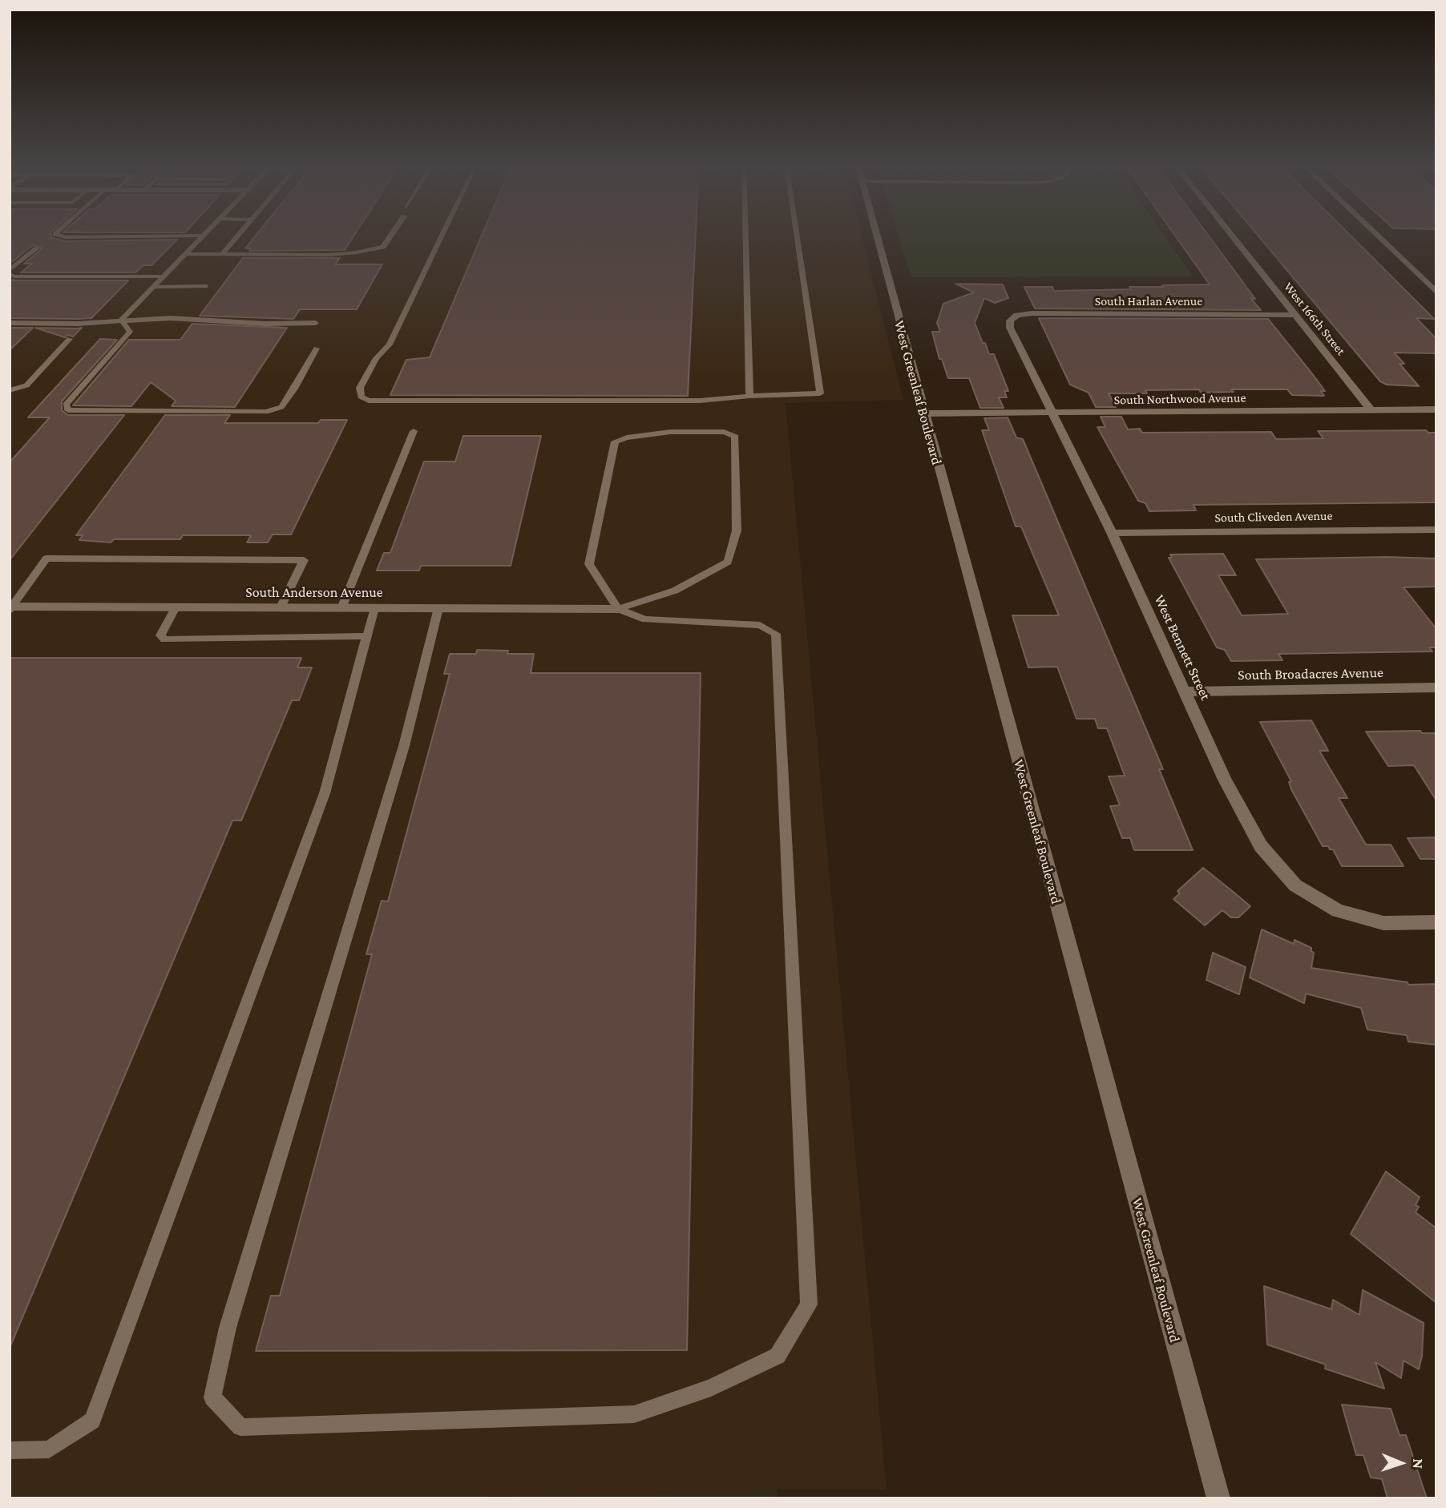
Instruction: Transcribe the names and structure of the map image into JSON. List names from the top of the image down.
{
  "streets": {
    "street": [
      "South Harlan Avenue",
      "West 166th Street",
      "West Greenleaf Boulevard",
      "South Northwood Avenue",
      "South Cliveden Avenue",
      "South Anderson Avenue",
      "West Bennett Street",
      "South Broadacres Avenue"
    ]
  },
  "crossings": [
    ["South Harlan Avenue", "West 166th Street"],
    ["South Harlan Avenue", "West Bennett Street"],
    ["West 166th Street", "South Northwood Avenue"],
    ["West Greenleaf Boulevard", "South Northwood Avenue"],
    ["South Northwood Avenue", "West Bennett Street"],
    ["South Cliveden Avenue", "West Bennett Street"],
    ["West Bennett Street", "South Broadacres Avenue"]
  ],
  "north": "right"
}
